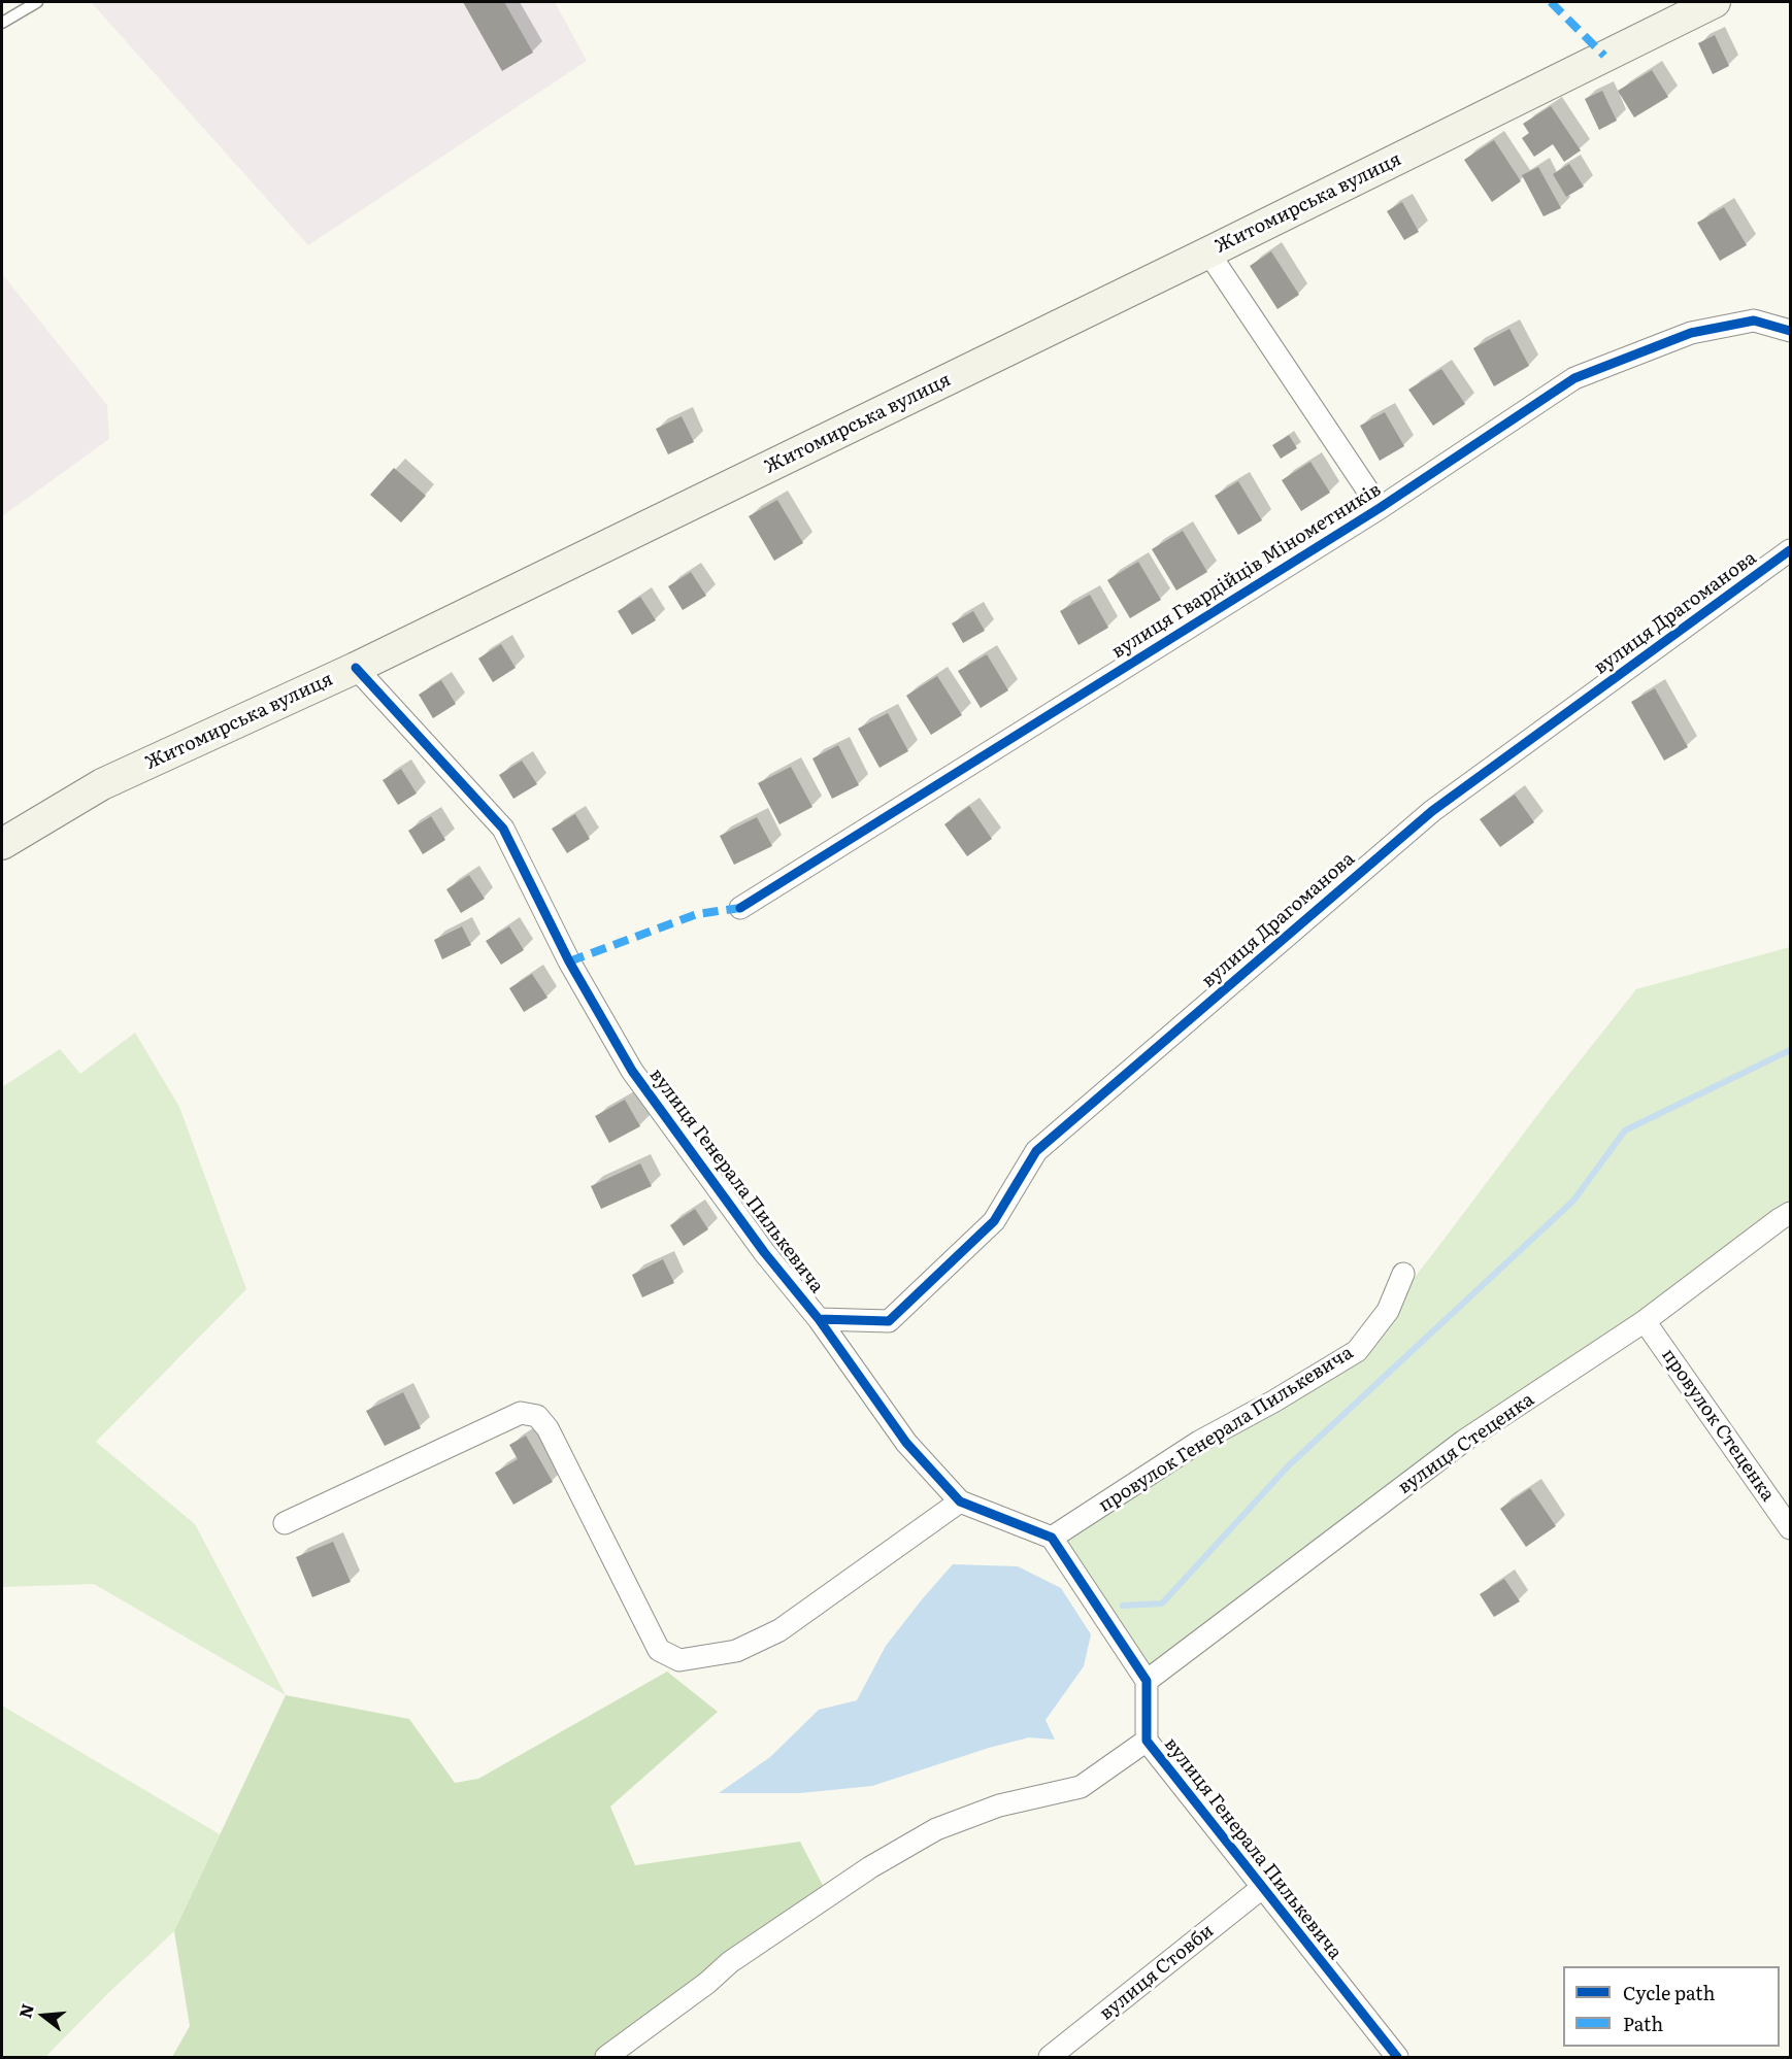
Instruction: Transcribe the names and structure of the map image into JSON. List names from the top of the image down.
{
  "streets": {
    "main road": ["Житомирська вулиця"],
    "street": [
      "вулиця Гвардійців Мінометників",
      "вулиця Драгоманова",
      "вулиця Генерала Пилькевича",
      "провулок Стеценка",
      "провулок Генерала Пилькевича",
      "вулиця Стеценка",
      "вулиця Стовби"
    ]
  },
  "crossings": [
    ["Житомирська вулиця", "вулиця Гвардійців Мінометників"],
    ["Житомирська вулиця", "вулиця Генерала Пилькевича"],
    ["вулиця Драгоманова", "вулиця Генерала Пилькевича"],
    ["вулиця Генерала Пилькевича", "провулок Генерала Пилькевича"],
    ["вулиця Генерала Пилькевича", "вулиця Стеценка"],
    ["вулиця Генерала Пилькевича", "вулиця Стовби"],
    ["провулок Стеценка", "вулиця Стеценка"]
  ],
  "legend": ["Cycle path", "Path"],
  "north": "left"
}
